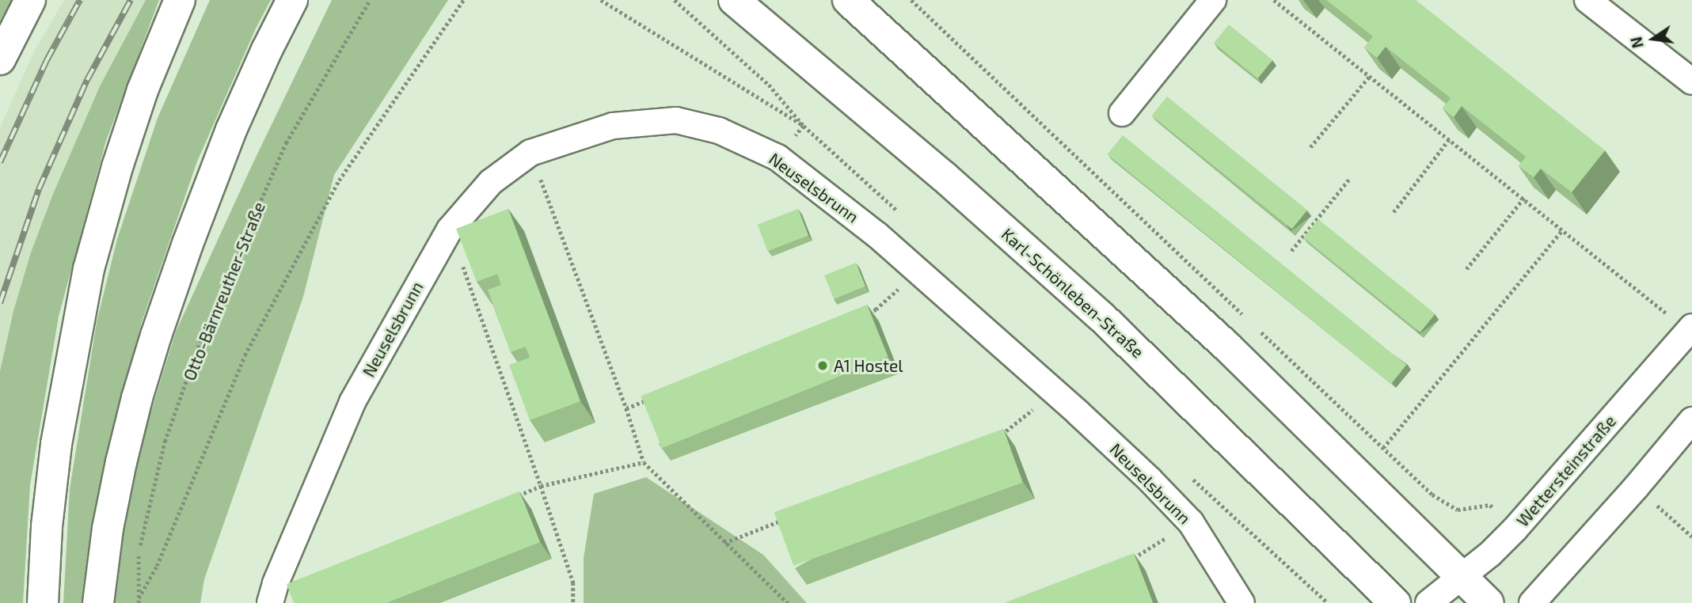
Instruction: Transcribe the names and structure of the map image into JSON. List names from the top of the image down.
{
  "streets": {
    "main road": ["Karl-Schönleben-Straße"],
    "street": ["Neuselsbrunn", "Wettersteinstraße"],
    "path": ["Otto-Bärnreuther-Straße"]
  },
  "places": ["A1 Hostel"],
  "north": "left"
}
